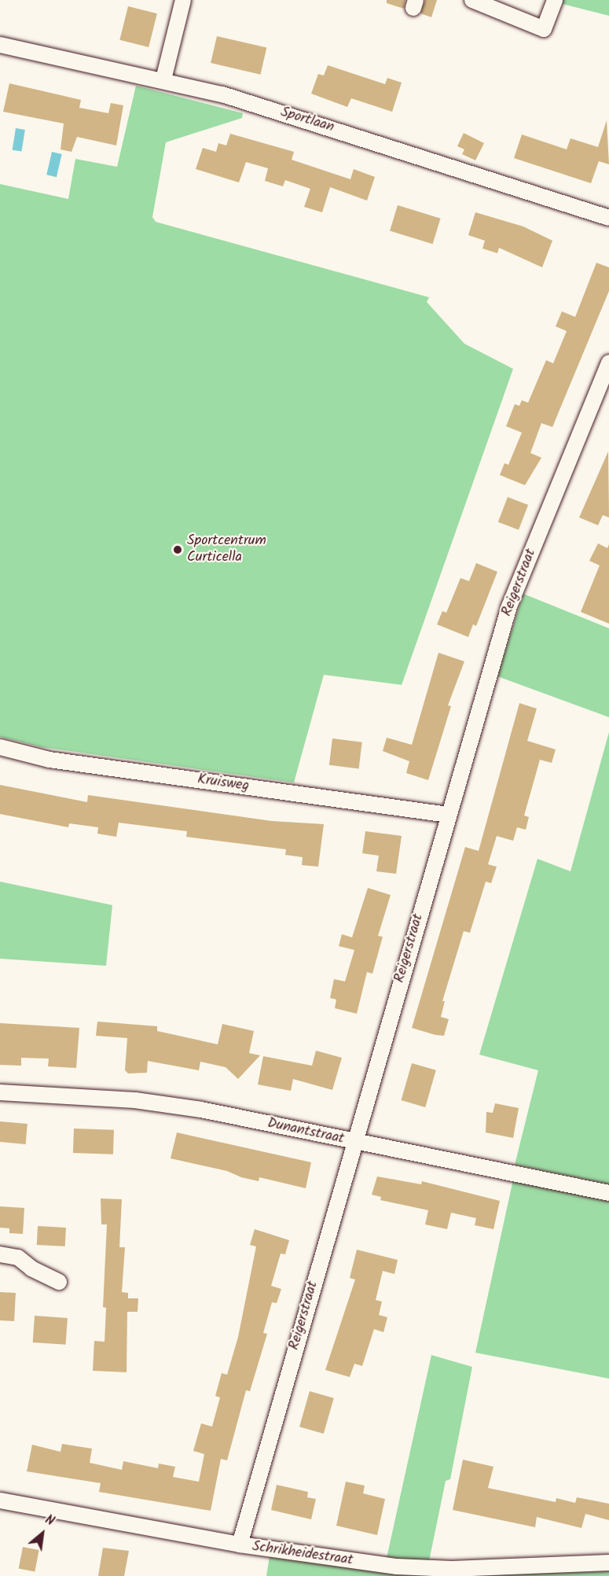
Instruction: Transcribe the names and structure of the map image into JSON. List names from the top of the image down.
{
  "streets": {
    "street": [
      "Sportlaan",
      "Reigerstraat",
      "Kruisweg",
      "Dunantstraat",
      "Schrikheidestraat"
    ]
  },
  "crossings": [
    ["Reigerstraat", "Kruisweg"],
    ["Reigerstraat", "Dunantstraat"],
    ["Reigerstraat", "Schrikheidestraat"]
  ],
  "places": ["Sportcentrum Curticella"],
  "north": "top right"
}
